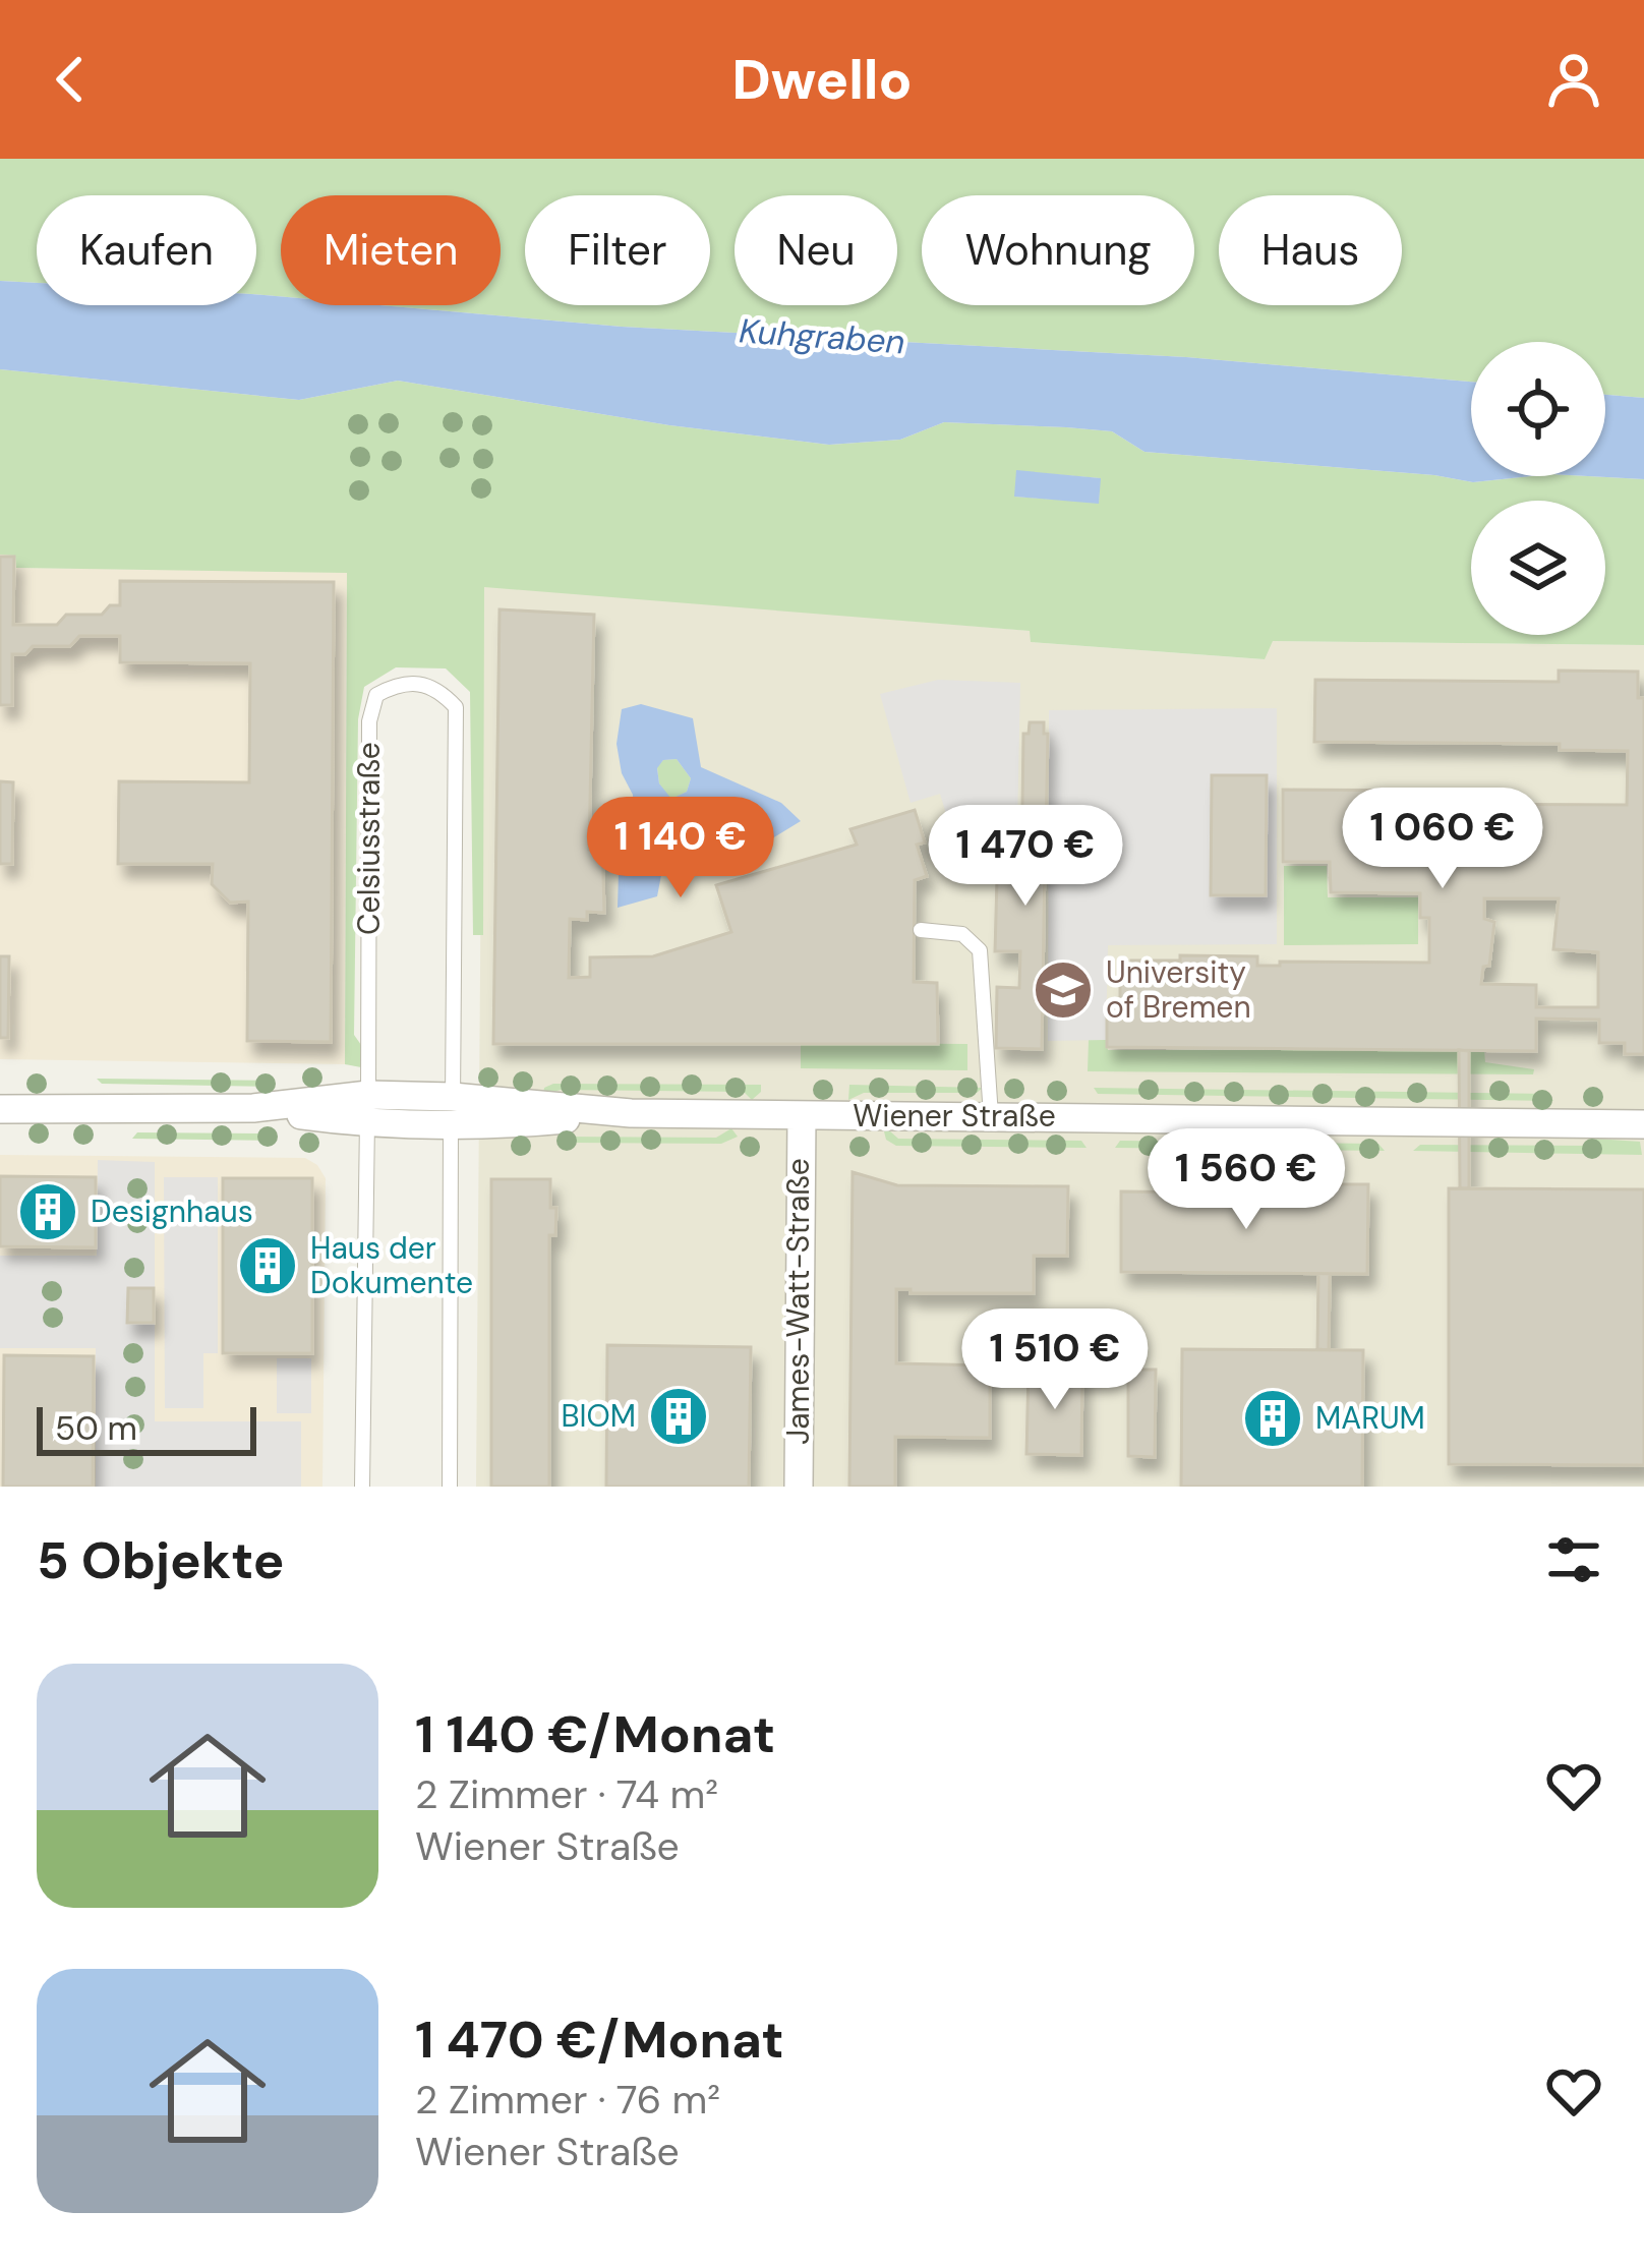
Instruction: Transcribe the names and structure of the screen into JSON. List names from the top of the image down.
{
  "streets": {
    "street": ["Wiener Straße", "James-Watt-Straße"],
    "lane": ["Celsiusstraße"]
  },
  "crossings": [
    ["Celsiusstraße", "Wiener Straße"],
    ["Wiener Straße", "James-Watt-Straße"]
  ],
  "water": ["Kuhgraben"],
  "places": {
    "school or university": ["University of Bremen"],
    "building": [
      "Designhaus",
      "Haus der Dokumente",
      "BIOM",
      "MARUM"
    ]
  },
  "scale_bar": "50 m",
  "page": {
    "header": "Dwello",
    "chip": [
      "Kaufen",
      "Mieten",
      "Filter",
      "Neu",
      "Wohnung",
      "Haus"
    ],
    "price": [
      "1 060 €",
      "1 140 €",
      "1 470 €",
      "1 560 €",
      "1 510 €"
    ],
    "scale": "50 m",
    "heading": "5 Objekte",
    "list": [
      {
        "name": "1 140 €/Monat",
        "note": "2 Zimmer · 74 m² · Wiener Straße"
      },
      {
        "name": "1 470 €/Monat",
        "note": "2 Zimmer · 76 m² · Wiener Straße"
      }
    ]
  }
}
